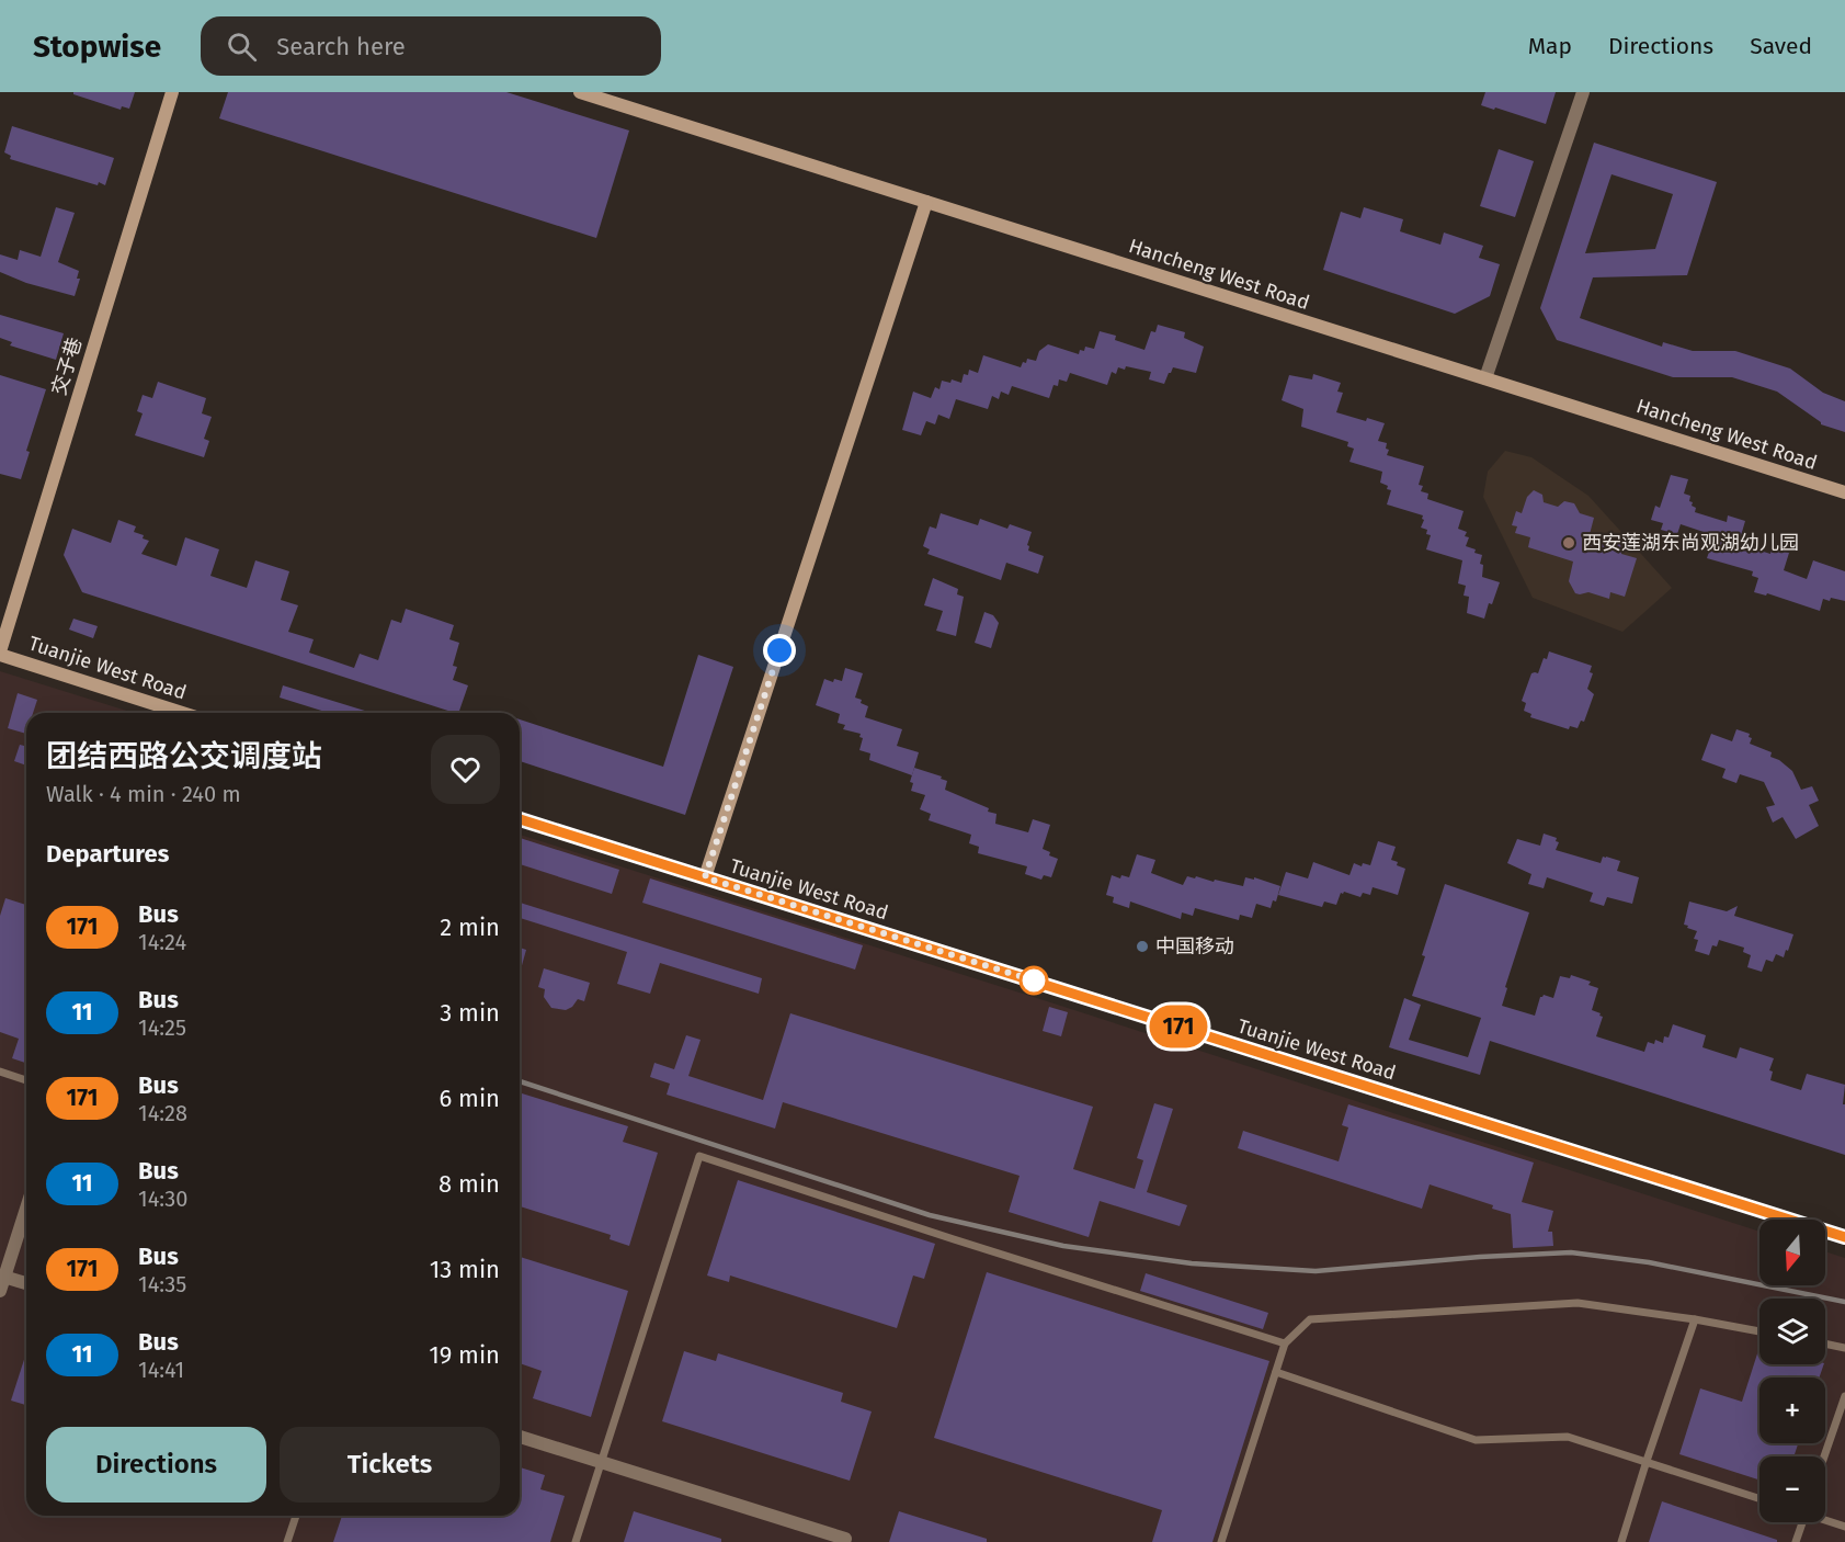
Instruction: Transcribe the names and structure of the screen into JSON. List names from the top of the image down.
{
  "streets": {
    "street": ["Hancheng West Road", "交子巷", "Tuanjie West Road"]
  },
  "crossings": [
    ["交子巷", "Tuanjie West Road"]
  ],
  "places": ["西安莲湖东尚观湖幼儿园", "中国移动"],
  "lines": ["bus line 171"],
  "north": "bottom",
  "page": {
    "header": "Stopwise",
    "search": "Search here",
    "nav": ["Map", "Directions", "Saved"],
    "on_map": "171",
    "heading": [
      ["团结西路公交调度站", "Walk · 4 min · 240 m"],
      "Departures"
    ],
    "list": [
      {
        "mark": "171",
        "name": "Bus",
        "note": "14:24",
        "value": "2 min"
      },
      {
        "mark": "11",
        "name": "Bus",
        "note": "14:25",
        "value": "3 min"
      },
      {
        "mark": "171",
        "name": "Bus",
        "note": "14:28",
        "value": "6 min"
      },
      {
        "mark": "11",
        "name": "Bus",
        "note": "14:30",
        "value": "8 min"
      },
      {
        "mark": "171",
        "name": "Bus",
        "note": "14:35",
        "value": "13 min"
      },
      {
        "mark": "11",
        "name": "Bus",
        "note": "14:41",
        "value": "19 min"
      }
    ],
    "map_buttons": ["+", "−"],
    "buttons": ["Directions", "Tickets"]
  }
}
